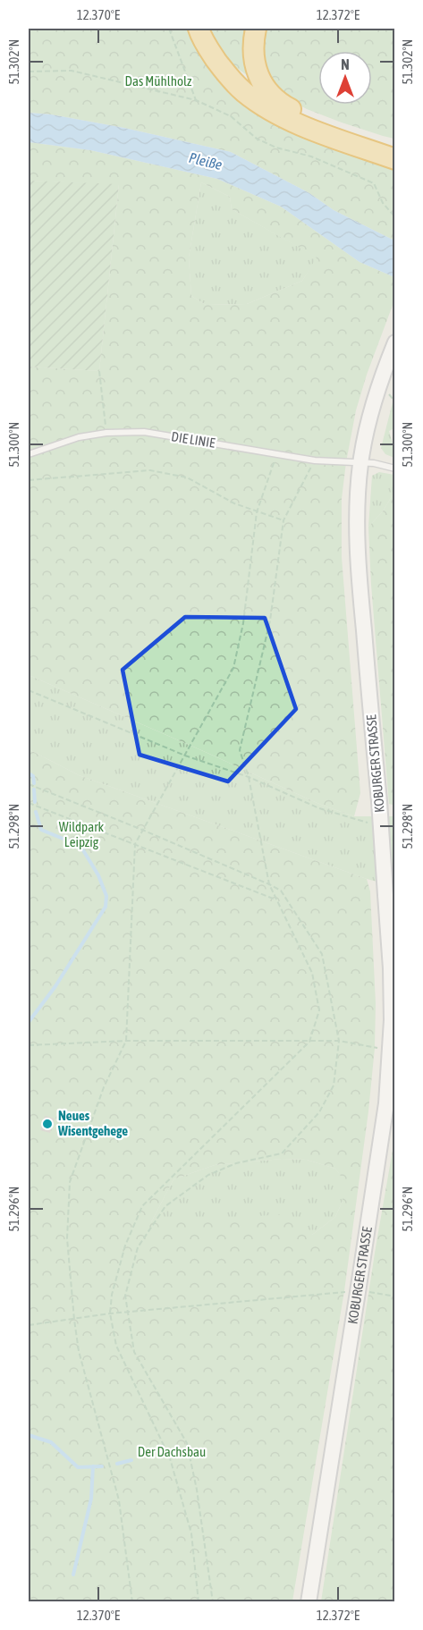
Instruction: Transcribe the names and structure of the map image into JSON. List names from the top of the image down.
{
  "streets": {
    "main road": ["KOBURGER STRASSE"],
    "lane": ["DIE LINIE"]
  },
  "crossings": [
    ["DIE LINIE", "KOBURGER STRASSE"]
  ],
  "water": ["Pleiße"],
  "parks": ["Das Mühlholz", "Wildpark Leipzig", "Der Dachsbau"],
  "places": ["Neues Wisentgehege"],
  "north": "top",
  "coordinates": [
    "12.370°E",
    "12.372°E",
    "51.302°N",
    "51.300°N",
    "51.298°N",
    "51.296°N"
  ]
}
